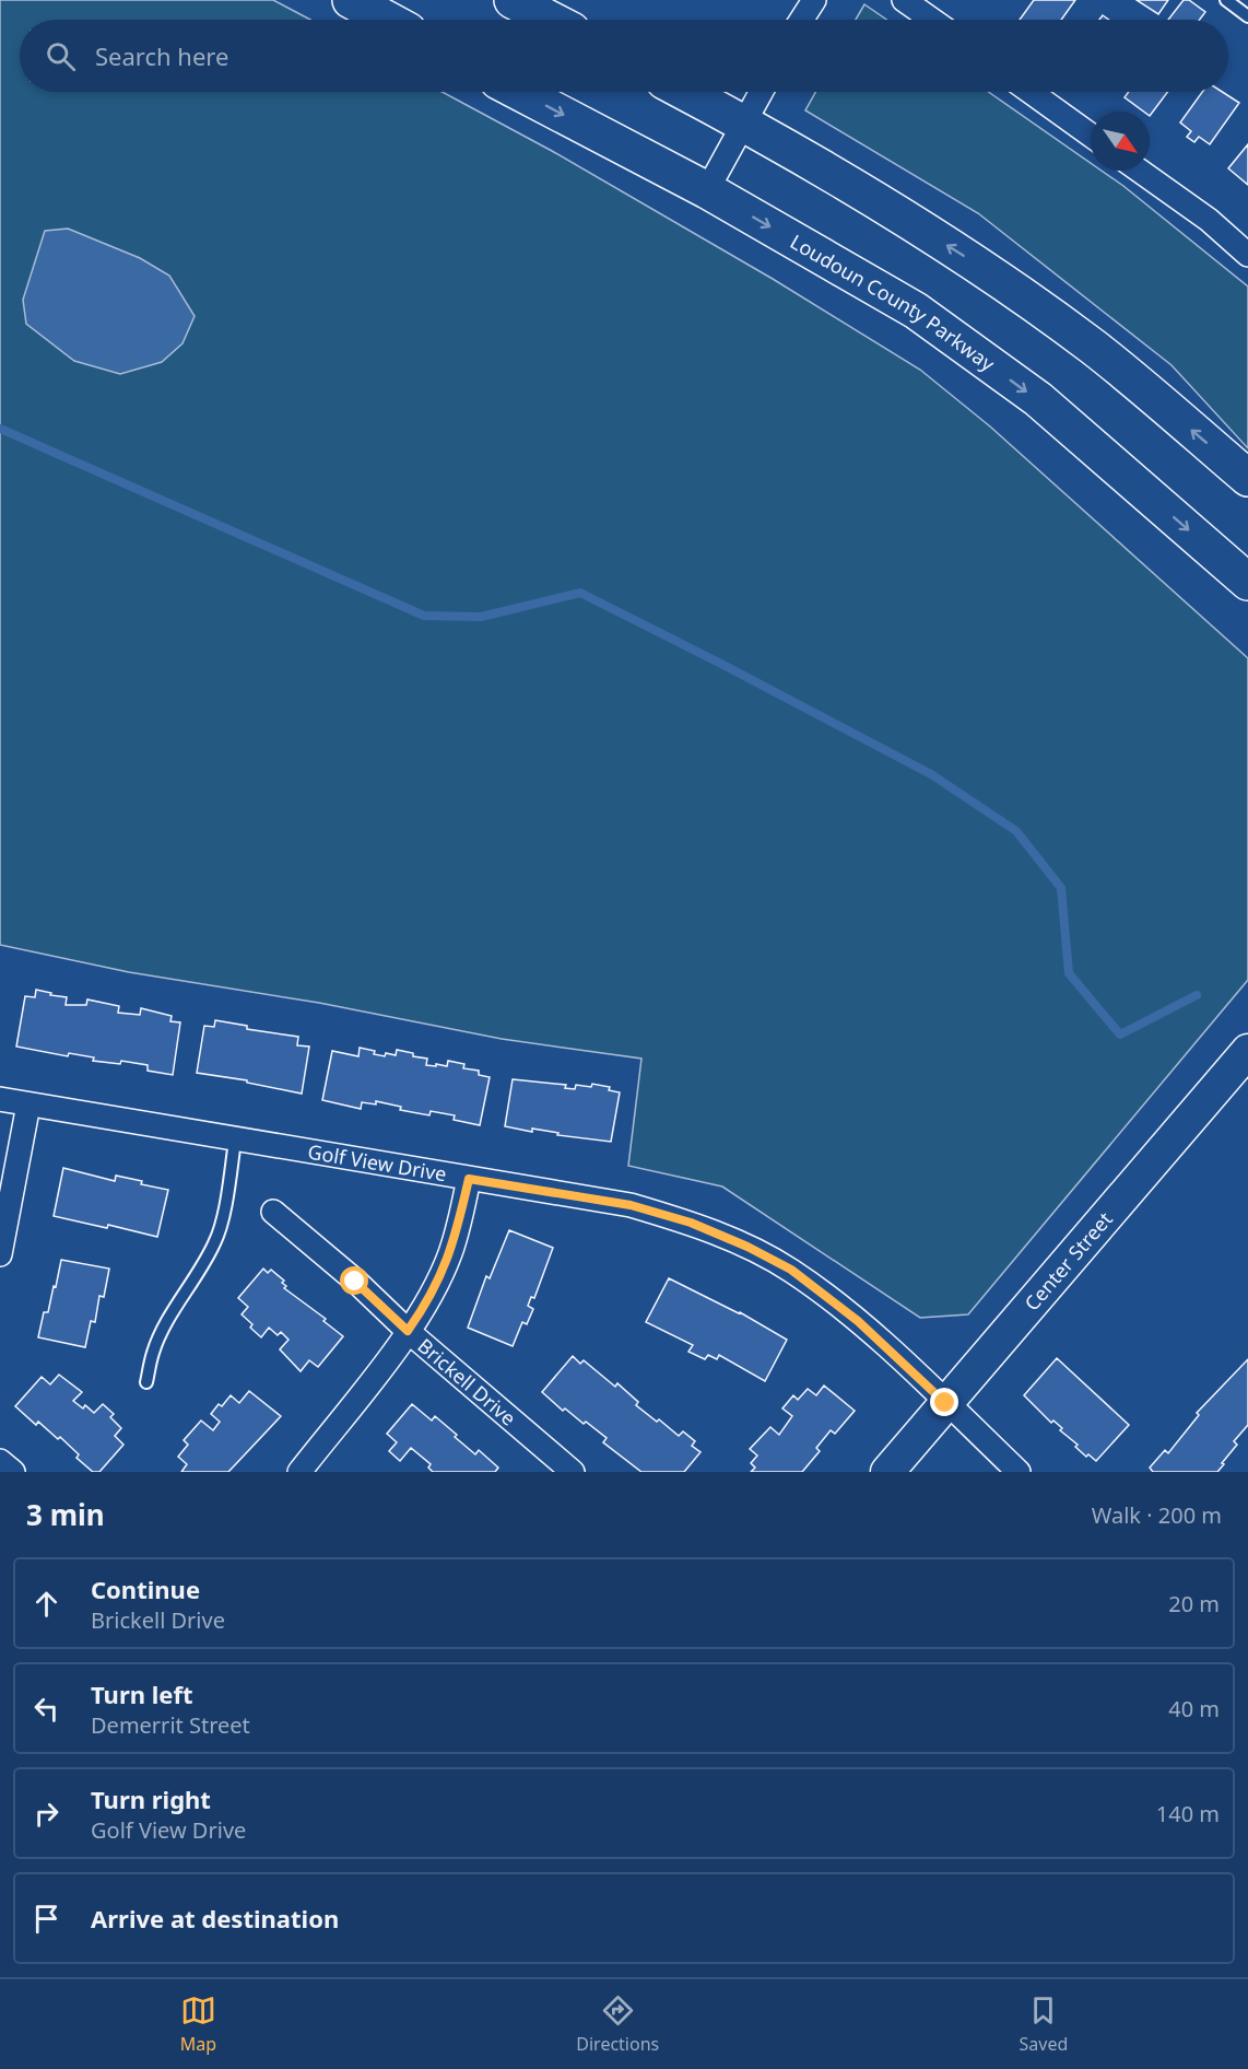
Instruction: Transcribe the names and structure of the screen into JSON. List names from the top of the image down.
{
  "streets": {
    "main road": ["Loudoun County Parkway"],
    "street": ["Golf View Drive", "Center Street", "Brickell Drive"]
  },
  "crossings": [
    ["Golf View Drive", "Center Street"]
  ],
  "north": "bottom right",
  "page": {
    "search": "Search here",
    "heading": ["3 min", "Walk · 200 m"],
    "list": [
      ["Continue", "Brickell Drive", "20 m"],
      ["Turn left", "Demerrit Street", "40 m"],
      ["Turn right", "Golf View Drive", "140 m"],
      "Arrive at destination"
    ],
    "nav": ["Map", "Directions", "Saved"]
  }
}
